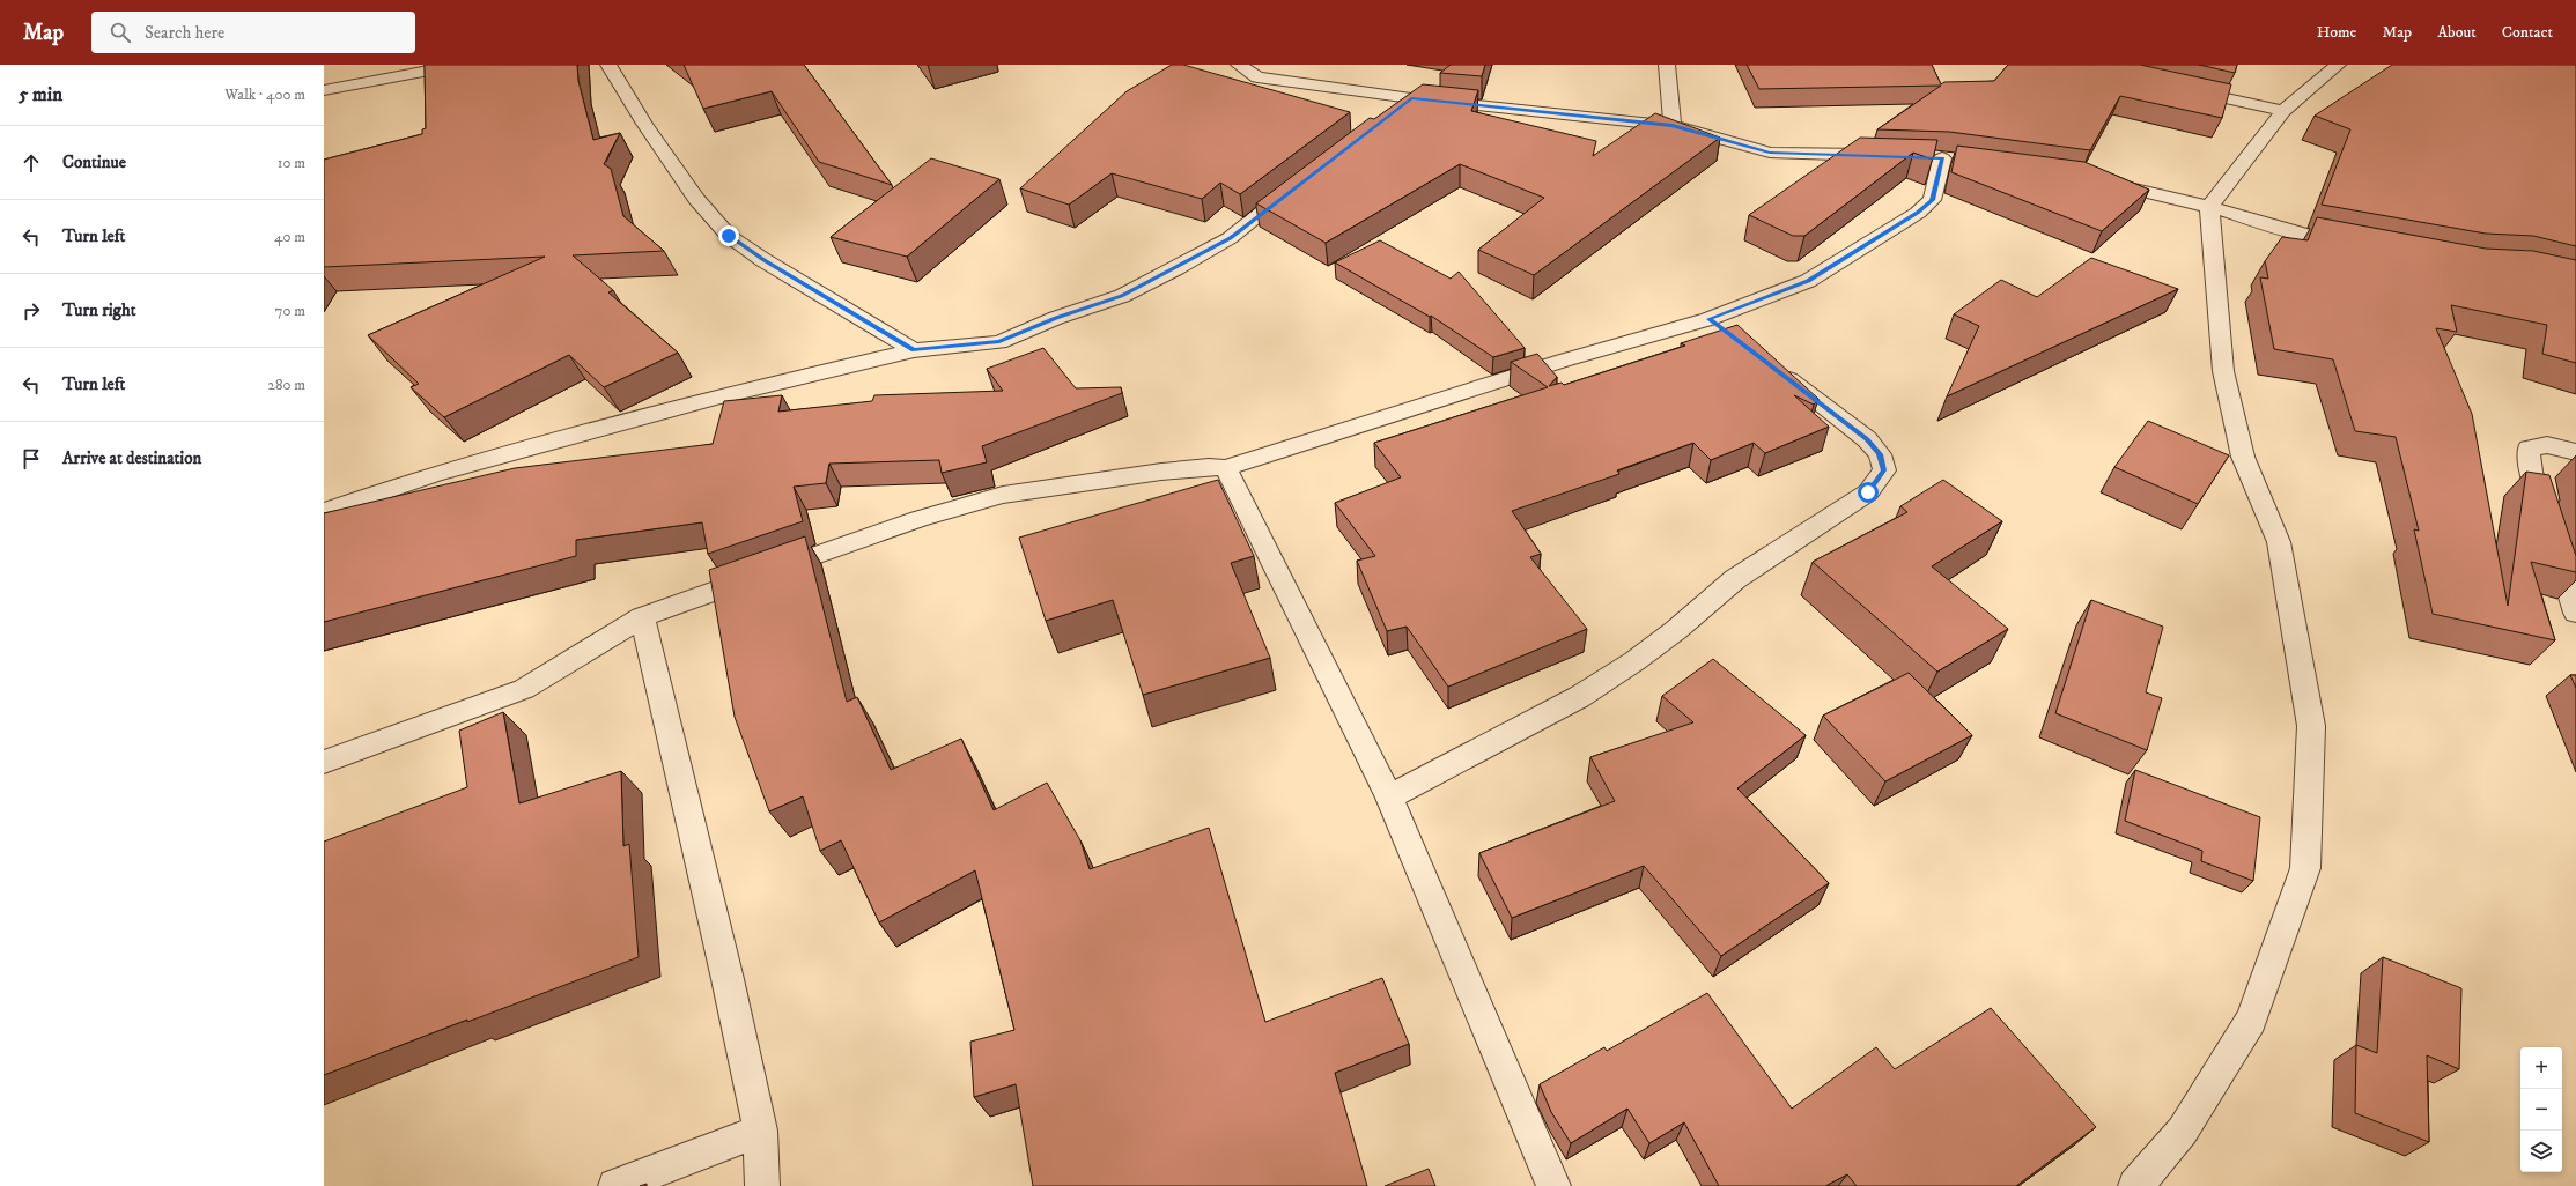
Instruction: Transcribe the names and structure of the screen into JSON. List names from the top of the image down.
{
  "page": {
    "header": "Map",
    "search": "Search here",
    "nav": [
      "Home",
      "Map",
      "About",
      "Contact"
    ],
    "heading": ["5 min", "Walk · 400 m"],
    "list": [
      ["Continue", "10 m"],
      ["Turn left", "40 m"],
      ["Turn right", "70 m"],
      ["Turn left", "280 m"],
      "Arrive at destination"
    ],
    "map_buttons": ["+", "−"]
  }
}
